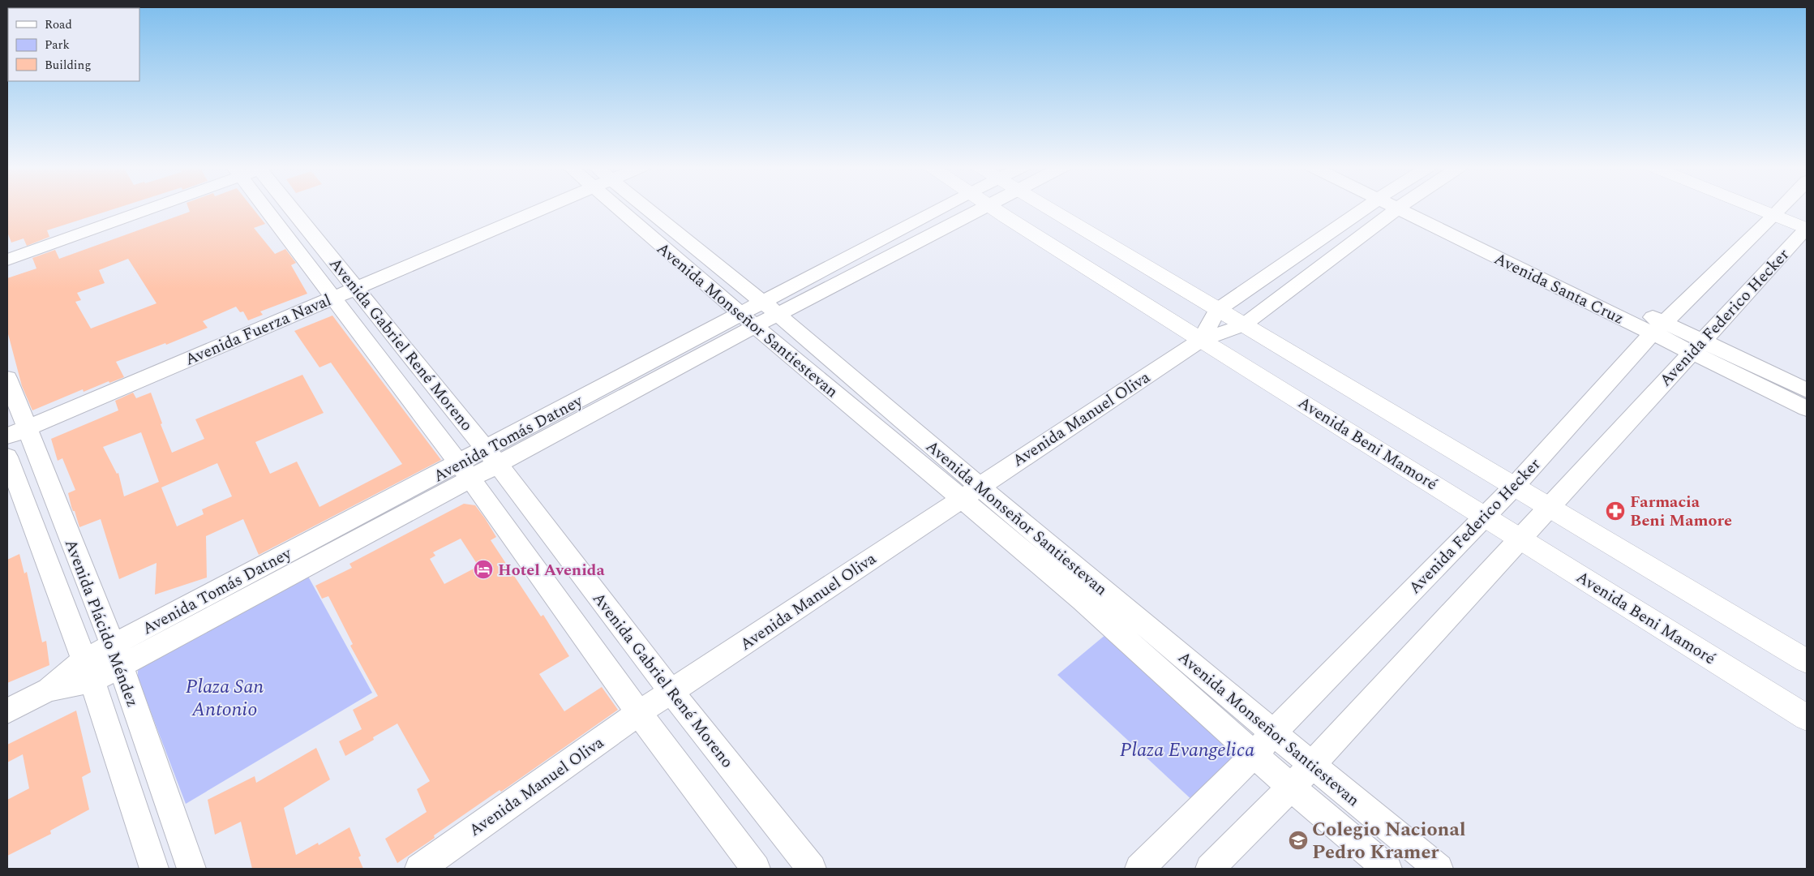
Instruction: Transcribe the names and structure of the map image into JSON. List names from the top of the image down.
{
  "streets": {
    "street": [
      "Avenida Santa Cruz",
      "Avenida Federico Hecker",
      "Avenida Monseñor Santiestevan",
      "Avenida Fuerza Naval",
      "Avenida Gabriel René Moreno",
      "Avenida Manuel Oliva",
      "Avenida Tomás Datney",
      "Avenida Beni Mamoré",
      "Avenida Plácido Méndez"
    ]
  },
  "crossings": [
    ["Avenida Santa Cruz", "Avenida Federico Hecker"],
    ["Avenida Federico Hecker", "Avenida Monseñor Santiestevan"],
    ["Avenida Federico Hecker", "Avenida Beni Mamoré"],
    ["Avenida Monseñor Santiestevan", "Avenida Manuel Oliva"],
    ["Avenida Monseñor Santiestevan", "Avenida Tomás Datney"],
    ["Avenida Fuerza Naval", "Avenida Gabriel René Moreno"],
    ["Avenida Fuerza Naval", "Avenida Plácido Méndez"],
    ["Avenida Gabriel René Moreno", "Avenida Manuel Oliva"],
    ["Avenida Gabriel René Moreno", "Avenida Tomás Datney"],
    ["Avenida Manuel Oliva", "Avenida Beni Mamoré"],
    ["Avenida Tomás Datney", "Avenida Plácido Méndez"]
  ],
  "parks": ["Plaza San Antonio", "Plaza Evangelica"],
  "places": {
    "pharmacy": ["Farmacia Beni Mamore"],
    "hotel": ["Hotel Avenida"],
    "school or university": ["Colegio Nacional Pedro Kramer"]
  },
  "legend": ["Road", "Park", "Building"]
}
